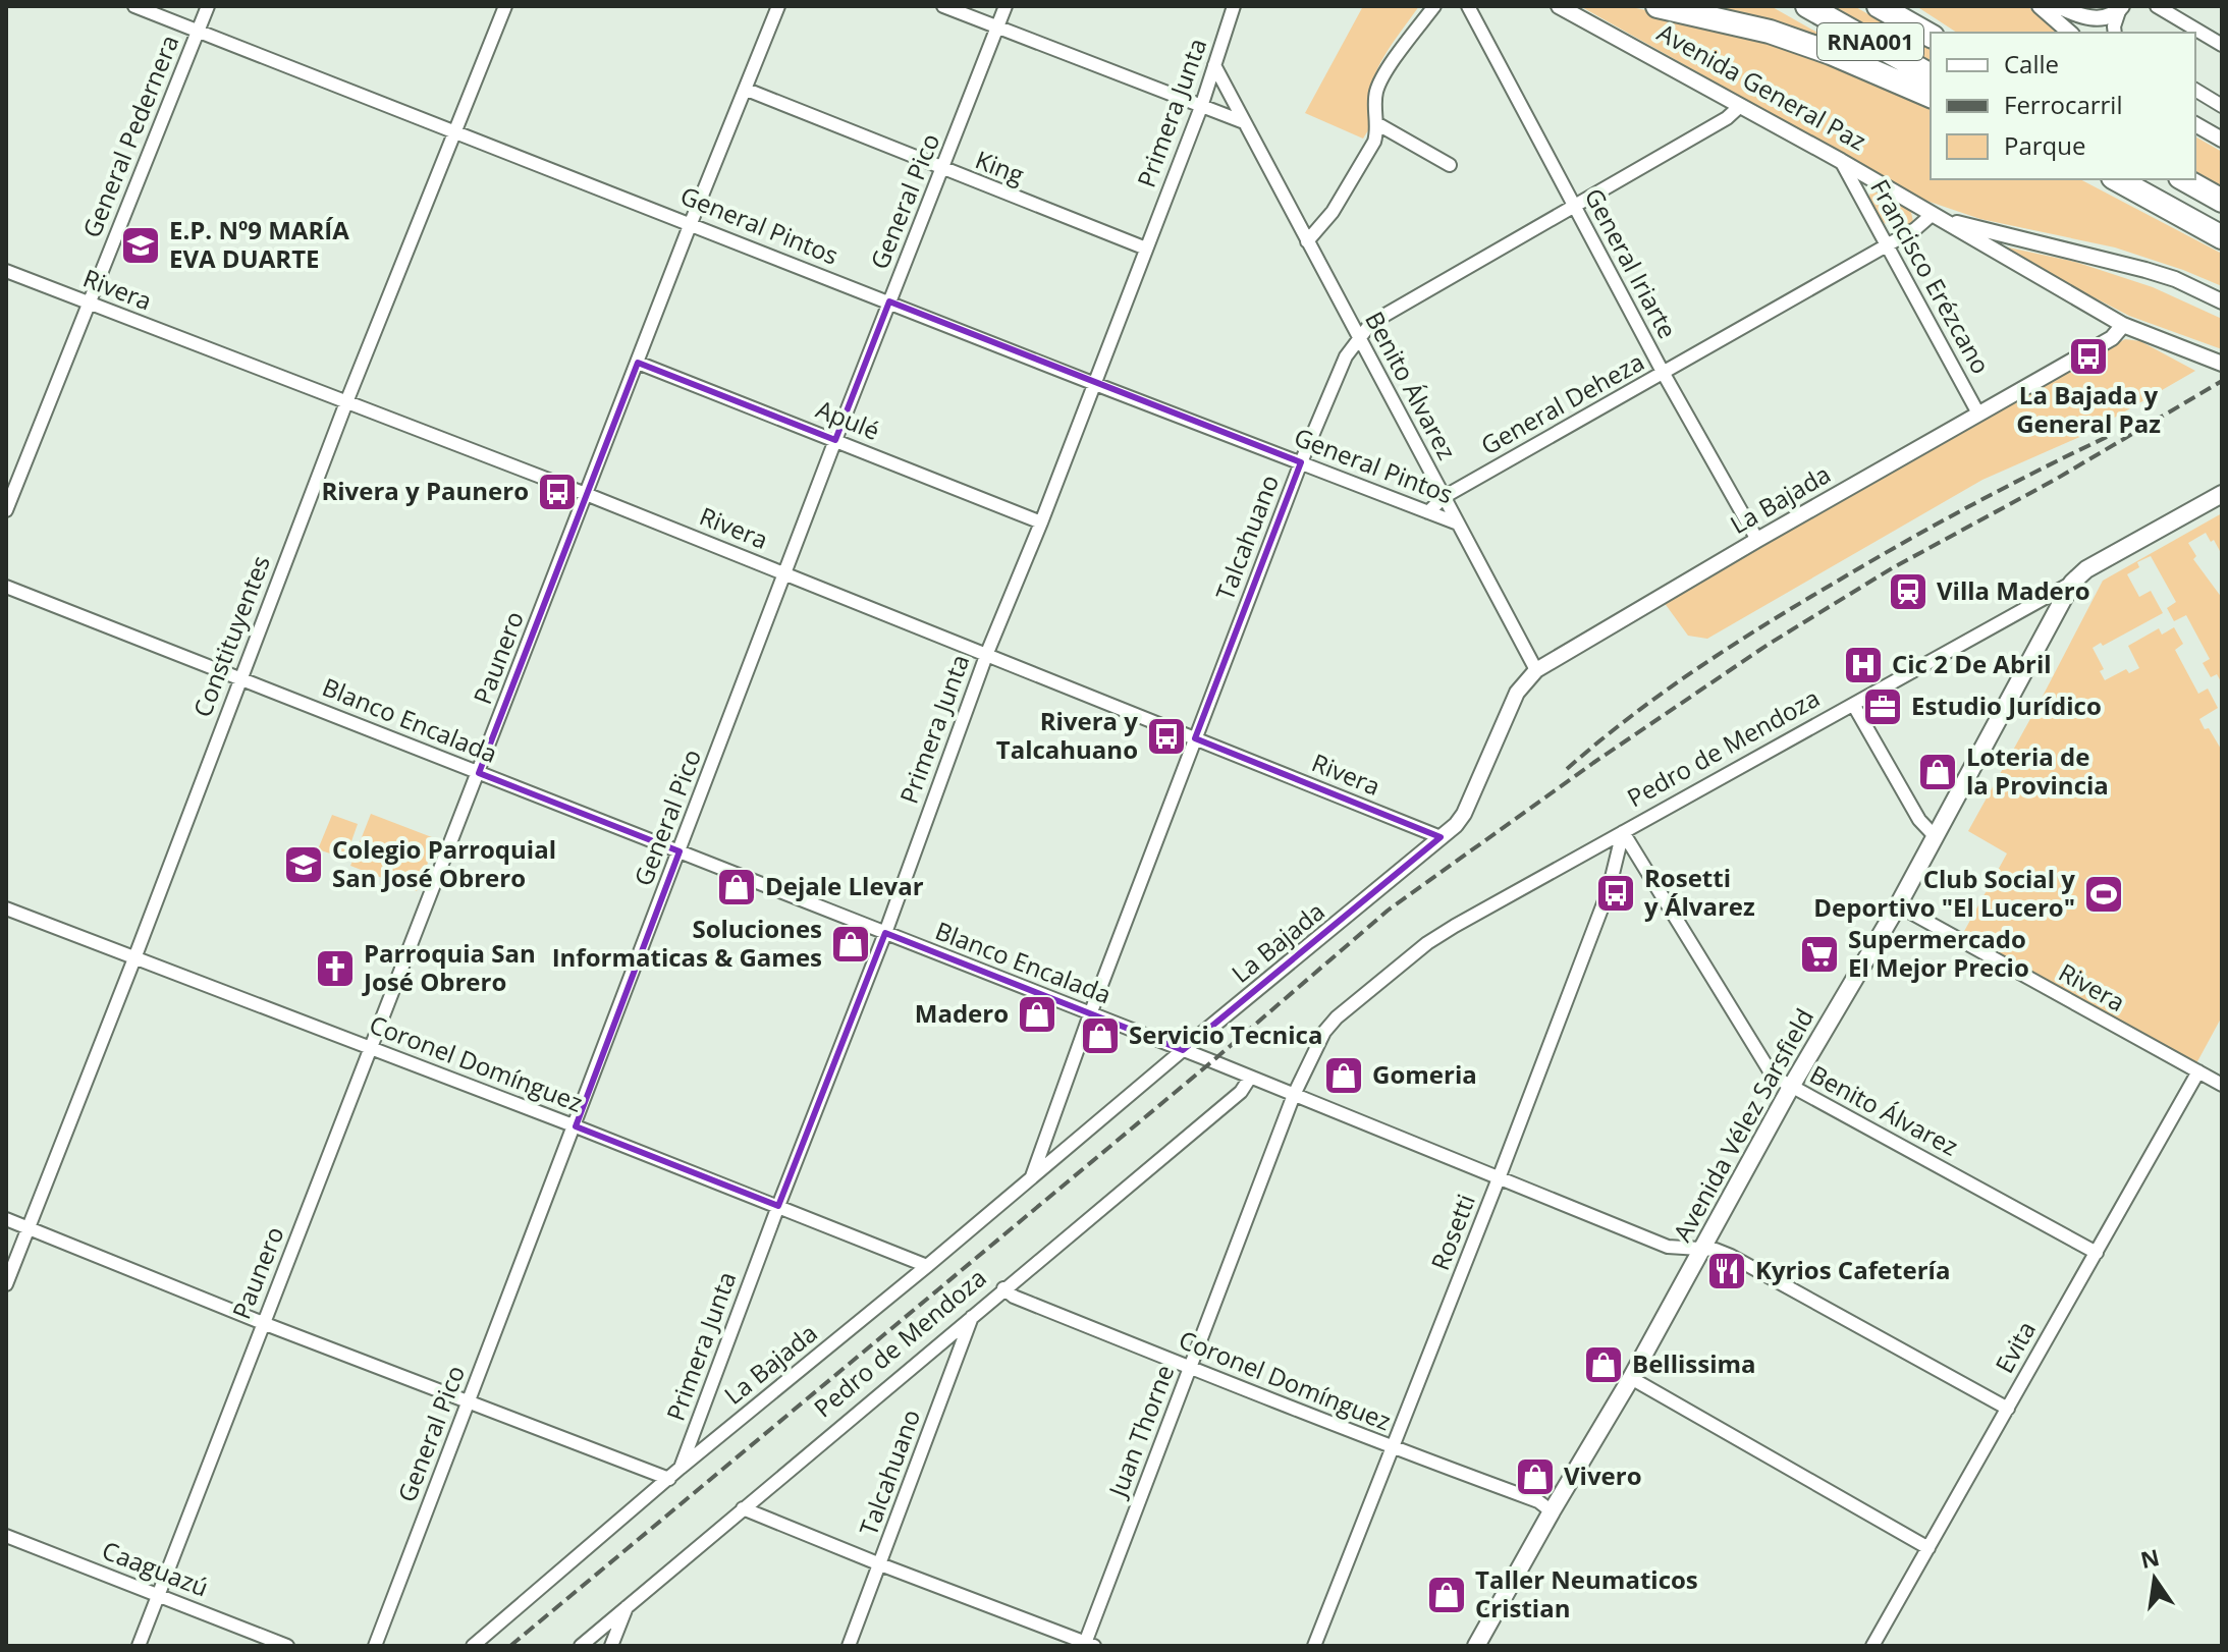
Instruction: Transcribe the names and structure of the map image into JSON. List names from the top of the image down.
{
  "streets": {
    "highway": ["RNA001"],
    "main road": ["Pedro de Mendoza", "Avenida Vélez Sarsfield"],
    "street": [
      "Avenida General Paz",
      "Primera Junta",
      "General Pedernera",
      "King",
      "General Pico",
      "General Pintos",
      "General Iriarte",
      "Francisco Erézcano",
      "Rivera",
      "Benito Álvarez",
      "General Deheza",
      "Apulé",
      "La Bajada",
      "Talcahuano",
      "Constituyentes",
      "Paunero",
      "Blanco Encalada",
      "Coronel Domínguez",
      "Rosetti",
      "Evita",
      "Juan Thorne",
      "Caaguazú"
    ]
  },
  "crossings": [
    ["Avenida General Paz", "Francisco Erézcano"],
    ["Avenida General Paz", "General Deheza"],
    ["Avenida General Paz", "La Bajada"],
    ["Avenida General Paz", "Talcahuano"],
    ["Primera Junta", "King"],
    ["Primera Junta", "General Pintos"],
    ["Primera Junta", "Rivera"],
    ["Primera Junta", "Benito Álvarez"],
    ["Primera Junta", "Apulé"],
    ["Primera Junta", "La Bajada"],
    ["Primera Junta", "Blanco Encalada"],
    ["Primera Junta", "Coronel Domínguez"],
    ["General Pedernera", "General Pintos"],
    ["General Pedernera", "Rivera"],
    ["King", "General Pico"],
    ["King", "Paunero"],
    ["General Pico", "General Pintos"],
    ["General Pico", "Rivera"],
    ["General Pico", "Apulé"],
    ["General Pico", "Blanco Encalada"],
    ["General Pico", "Coronel Domínguez"],
    ["General Pintos", "Benito Álvarez"],
    ["General Pintos", "General Deheza"],
    ["General Pintos", "Talcahuano"],
    ["General Pintos", "Constituyentes"],
    ["General Pintos", "Paunero"],
    ["General Iriarte", "General Deheza"],
    ["General Iriarte", "La Bajada"],
    ["General Iriarte", "Talcahuano"],
    ["Francisco Erézcano", "General Deheza"],
    ["Francisco Erézcano", "La Bajada"],
    ["Rivera", "La Bajada"],
    ["Rivera", "Talcahuano"],
    ["Rivera", "Constituyentes"],
    ["Rivera", "Paunero"],
    ["Rivera", "Avenida Vélez Sarsfield"],
    ["Rivera", "Evita"],
    ["Benito Álvarez", "General Deheza"],
    ["Benito Álvarez", "La Bajada"],
    ["Benito Álvarez", "Talcahuano"],
    ["Benito Álvarez", "Pedro de Mendoza"],
    ["Benito Álvarez", "Avenida Vélez Sarsfield"],
    ["Benito Álvarez", "Rosetti"],
    ["Benito Álvarez", "Evita"],
    ["Apulé", "Paunero"],
    ["La Bajada", "Talcahuano"],
    ["La Bajada", "Blanco Encalada"],
    ["La Bajada", "Coronel Domínguez"],
    ["Talcahuano", "Blanco Encalada"],
    ["Talcahuano", "Pedro de Mendoza"],
    ["Constituyentes", "Blanco Encalada"],
    ["Constituyentes", "Coronel Domínguez"],
    ["Paunero", "Blanco Encalada"],
    ["Paunero", "Coronel Domínguez"],
    ["Paunero", "Caaguazú"],
    ["Blanco Encalada", "Pedro de Mendoza"],
    ["Blanco Encalada", "Avenida Vélez Sarsfield"],
    ["Blanco Encalada", "Rosetti"],
    ["Blanco Encalada", "Evita"],
    ["Blanco Encalada", "Juan Thorne"],
    ["Pedro de Mendoza", "Coronel Domínguez"],
    ["Pedro de Mendoza", "Avenida Vélez Sarsfield"],
    ["Pedro de Mendoza", "Rosetti"],
    ["Pedro de Mendoza", "Juan Thorne"],
    ["Coronel Domínguez", "Avenida Vélez Sarsfield"],
    ["Coronel Domínguez", "Rosetti"],
    ["Coronel Domínguez", "Juan Thorne"]
  ],
  "places": {
    "school or university": ["E.P. Nº9 MARÍA EVA DUARTE", "Colegio Parroquial San José Obrero"],
    "bus stop": [
      "La Bajada y General Paz",
      "Rivera y Paunero",
      "Rivera y Talcahuano",
      "Rosetti y Álvarez"
    ],
    "station": ["Villa Madero"],
    "hospital": ["Cic 2 De Abril"],
    "office": ["Estudio Jurídico"],
    "shop": [
      "Loteria de la Provincia",
      "Dejale Llevar",
      "Soluciones Informaticas & Games",
      "Madero",
      "Servicio Tecnica",
      "Gomeria",
      "Bellissima",
      "Vivero",
      "Taller Neumaticos Cristian"
    ],
    "sports": ["Club Social y Deportivo \"El Lucero\""],
    "supermarket": ["Supermercado El Mejor Precio"],
    "church": ["Parroquia San José Obrero"],
    "restaurant": ["Kyrios Cafetería"]
  },
  "legend": ["Calle", "Ferrocarril", "Parque"],
  "north": "top"
}
